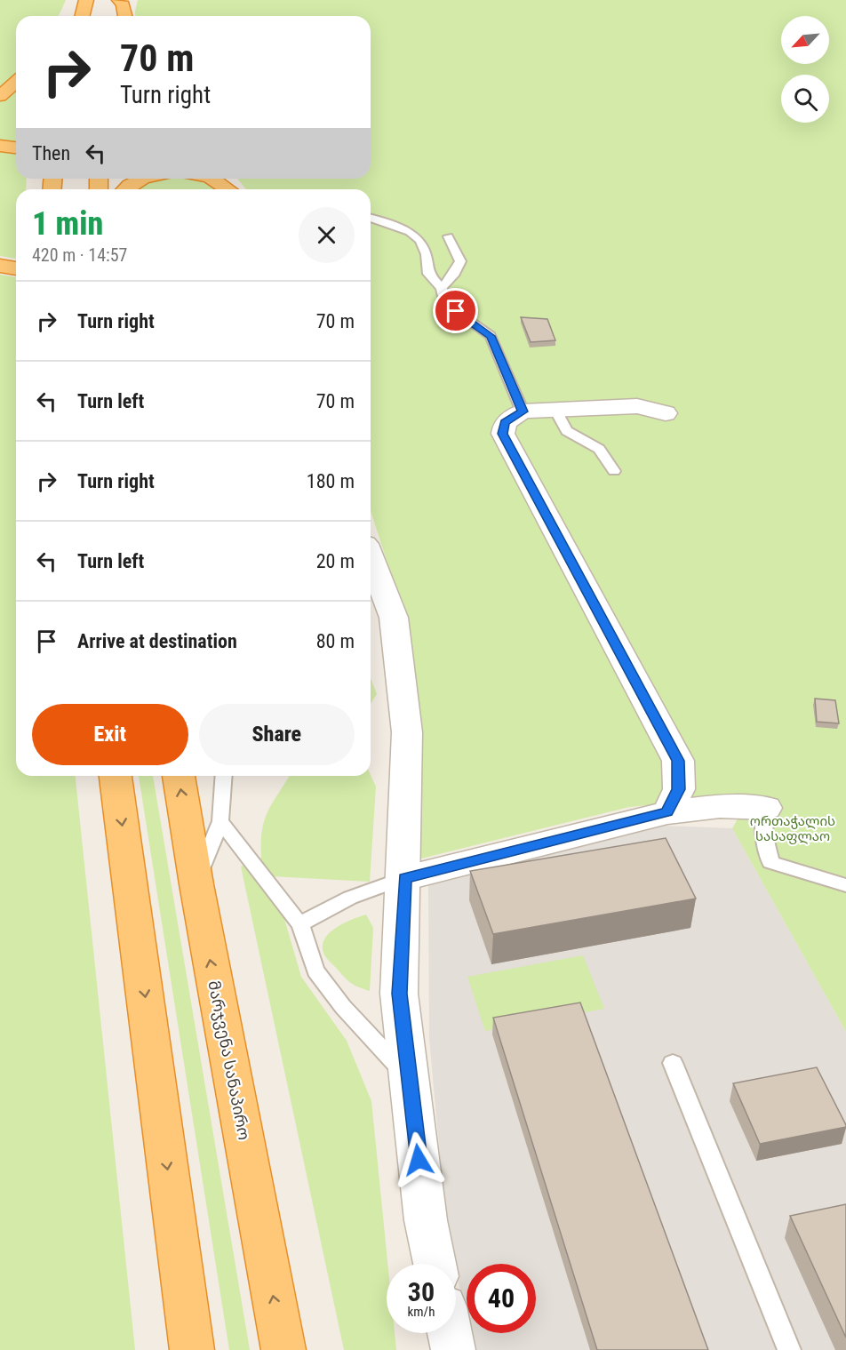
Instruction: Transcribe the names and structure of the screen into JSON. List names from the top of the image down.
{
  "streets": {
    "highway": ["მარჯვენა სანაპირო"]
  },
  "parks": ["ორთაჭალის სასაფლაო"],
  "north": "bottom left",
  "page": {
    "turn": ["70 m", "Turn right"],
    "then": "Then",
    "heading": ["1 min", "420 m · 14:57"],
    "list": [
      {
        "name": "Turn right",
        "value": "70 m"
      },
      {
        "name": "Turn left",
        "value": "70 m"
      },
      {
        "name": "Turn right",
        "value": "180 m"
      },
      {
        "name": "Turn left",
        "value": "20 m"
      },
      {
        "name": "Arrive at destination",
        "value": "80 m"
      }
    ],
    "buttons": ["Exit", "Share"],
    "speed": "30 km/h",
    "limit": "40"
  }
}
